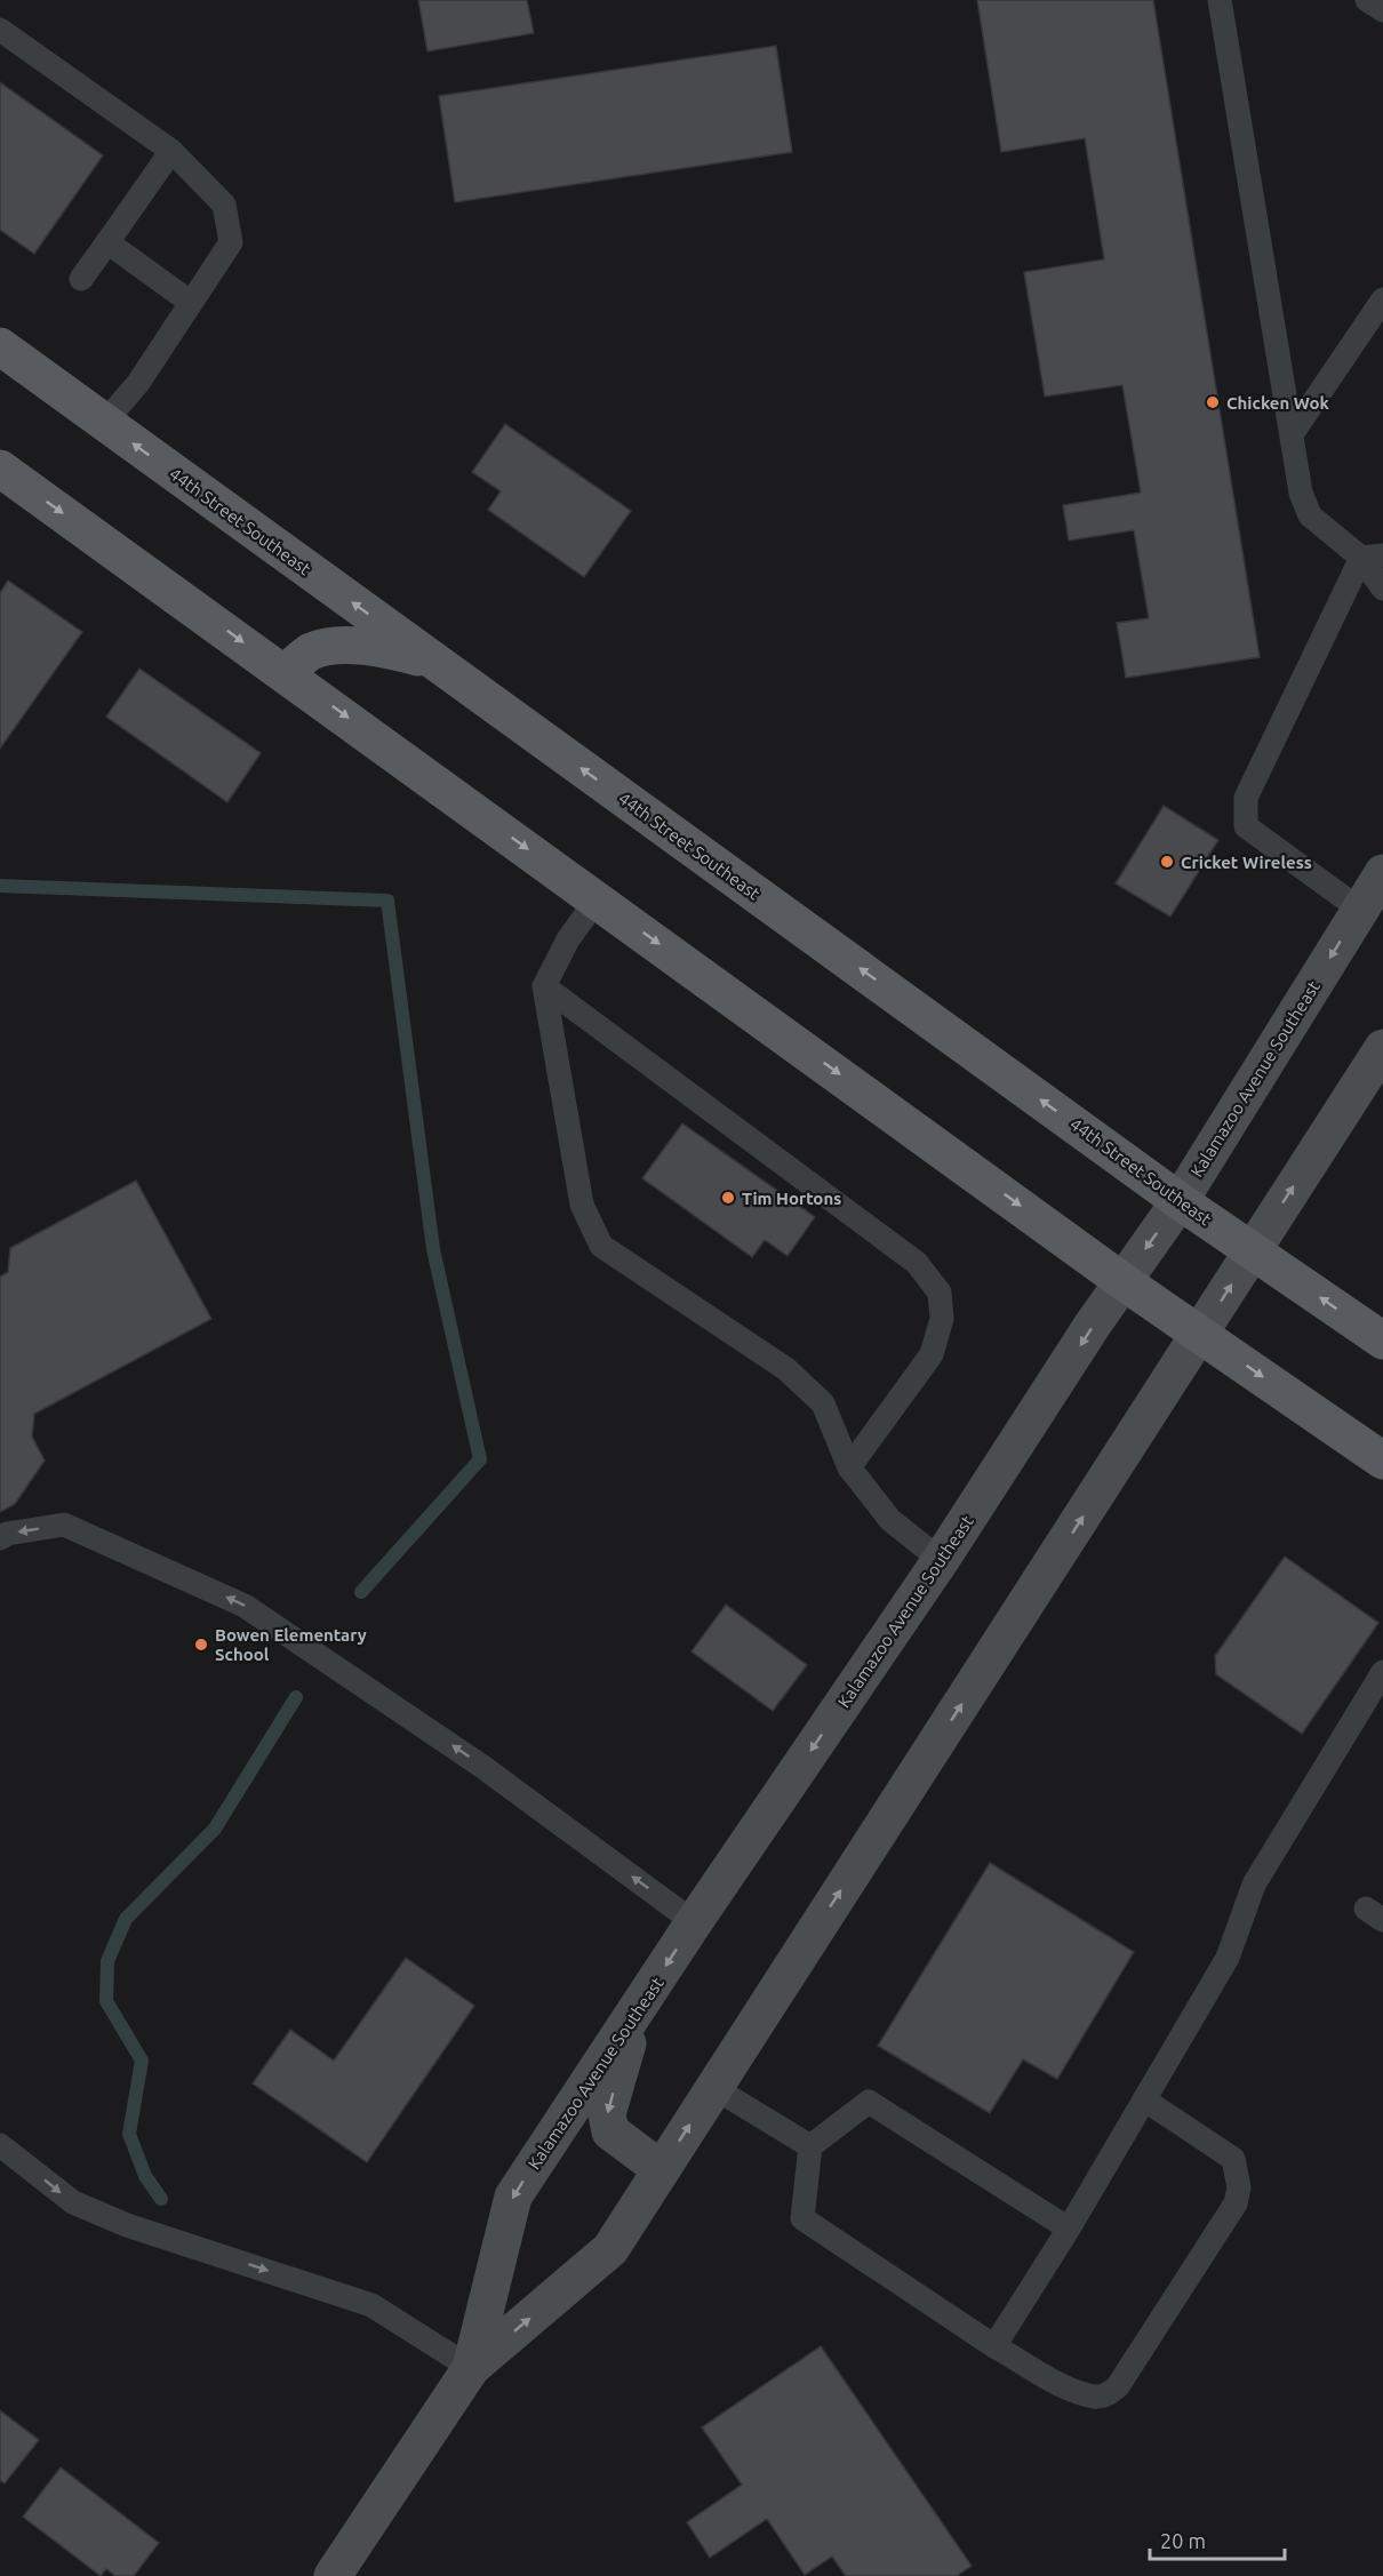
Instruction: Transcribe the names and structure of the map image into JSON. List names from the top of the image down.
{
  "streets": {
    "main road": ["44th Street Southeast", "Kalamazoo Avenue Southeast"]
  },
  "crossings": [
    ["44th Street Southeast", "Kalamazoo Avenue Southeast"]
  ],
  "places": [
    "Chicken Wok",
    "Cricket Wireless",
    "Tim Hortons",
    "Bowen Elementary School"
  ],
  "scale_bar": "20 m"
}
